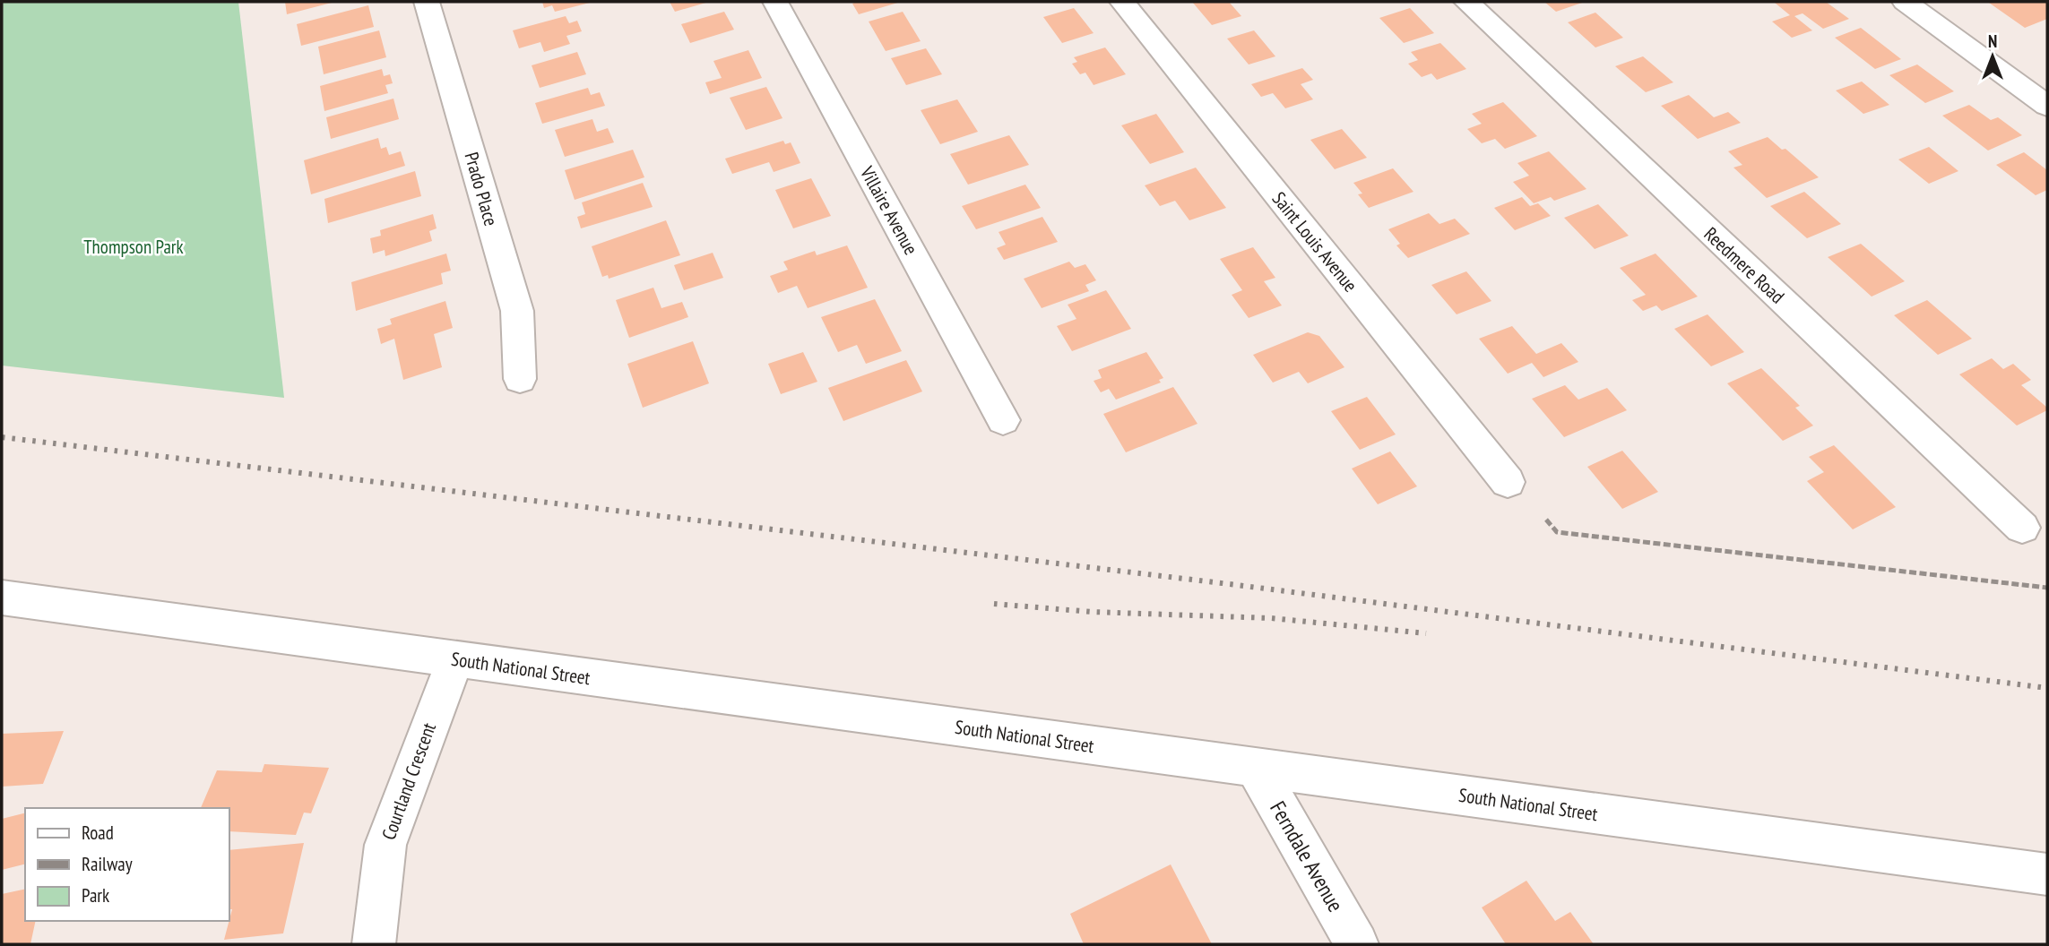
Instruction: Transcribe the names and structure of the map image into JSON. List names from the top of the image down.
{
  "streets": {
    "street": [
      "Prado Place",
      "Villaire Avenue",
      "Saint Louis Avenue",
      "Reedmere Road",
      "South National Street",
      "Courtland Crescent",
      "Ferndale Avenue"
    ]
  },
  "crossings": [
    ["South National Street", "Courtland Crescent"],
    ["South National Street", "Ferndale Avenue"]
  ],
  "parks": ["Thompson Park"],
  "legend": ["Road", "Railway", "Park"],
  "north": "top"
}
